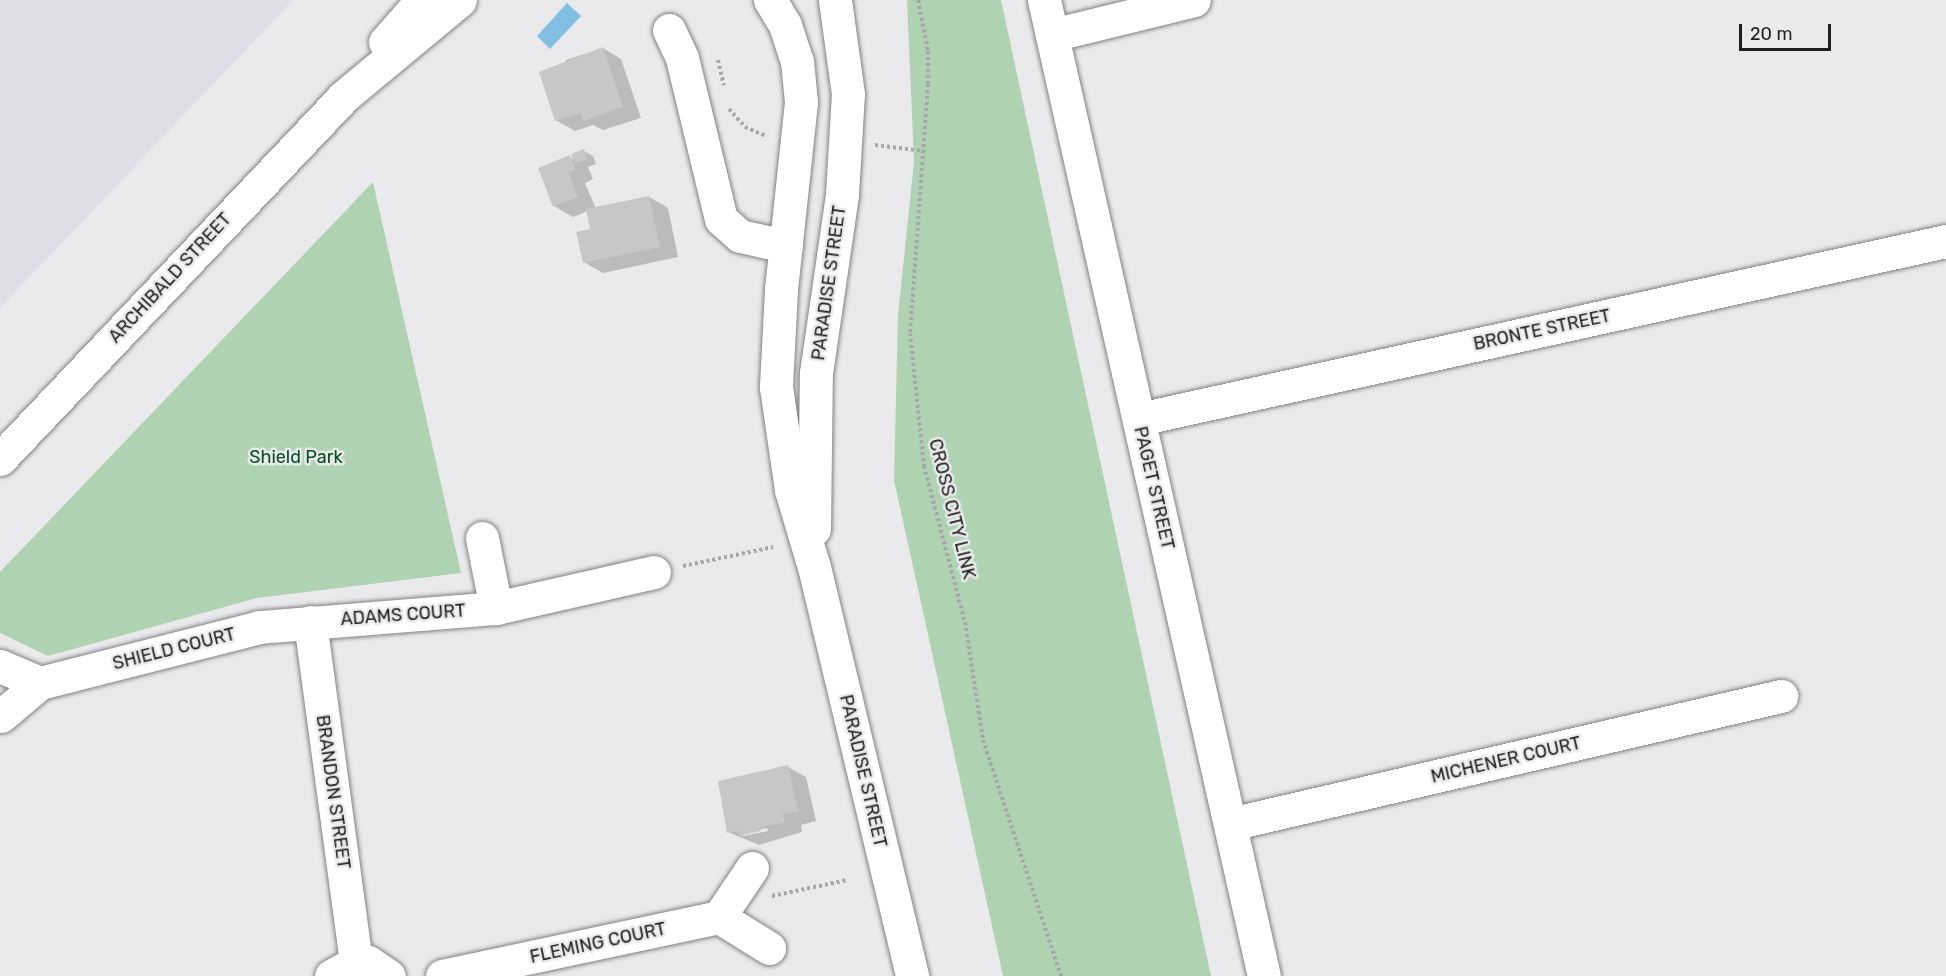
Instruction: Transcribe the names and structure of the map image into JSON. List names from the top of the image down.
{
  "streets": {
    "street": [
      "ARCHIBALD STREET",
      "PARADISE STREET",
      "BRONTE STREET",
      "PAGET STREET",
      "ADAMS COURT",
      "SHIELD COURT",
      "MICHENER COURT",
      "BRANDON STREET",
      "FLEMING COURT"
    ],
    "path": ["CROSS CITY LINK"]
  },
  "crossings": [
    ["BRONTE STREET", "PAGET STREET"],
    ["PAGET STREET", "MICHENER COURT"],
    ["ADAMS COURT", "SHIELD COURT"],
    ["ADAMS COURT", "BRANDON STREET"],
    ["SHIELD COURT", "BRANDON STREET"]
  ],
  "parks": ["Shield Park"],
  "scale_bar": "20 m"
}
